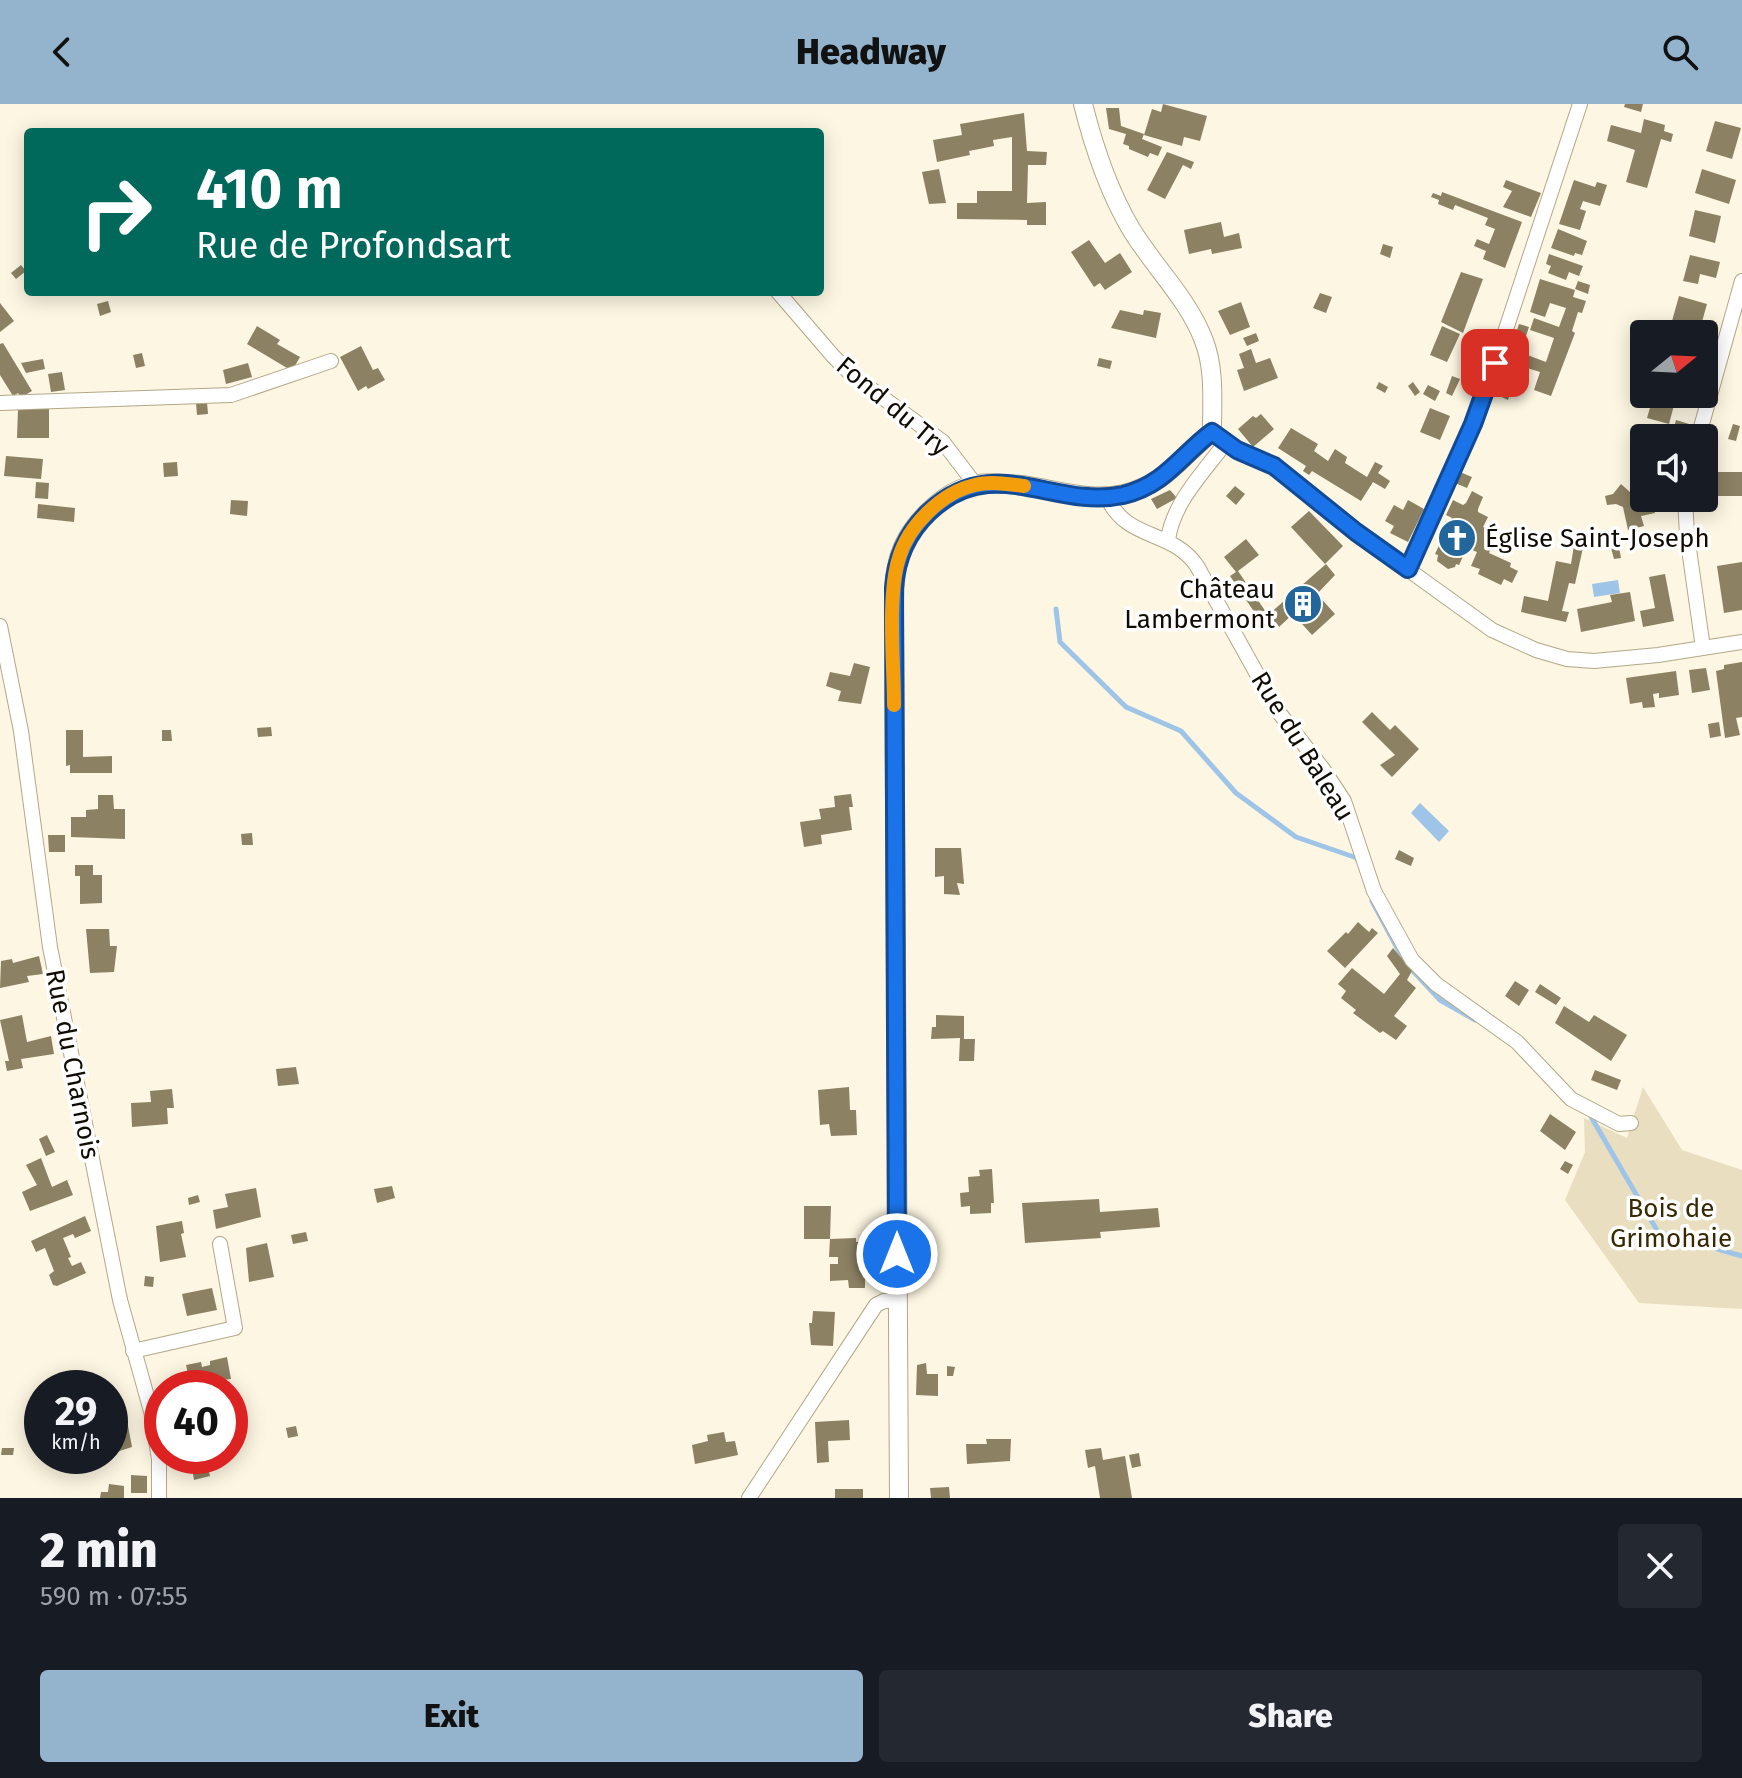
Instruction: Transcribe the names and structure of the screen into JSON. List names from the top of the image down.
{
  "streets": {
    "street": ["Fond du Try", "Rue du Baleau", "Rue du Charnois"]
  },
  "parks": ["Bois de Grimohaie"],
  "places": {
    "church": ["Église Saint-Joseph"],
    "building": ["Château Lambermont"]
  },
  "north": "right",
  "page": {
    "header": "Headway",
    "turn": ["410 m", "Rue de Profondsart"],
    "speed": "29 km/h",
    "limit": "40",
    "heading": ["2 min", "590 m · 07:55"],
    "buttons": ["Exit", "Share"]
  }
}
